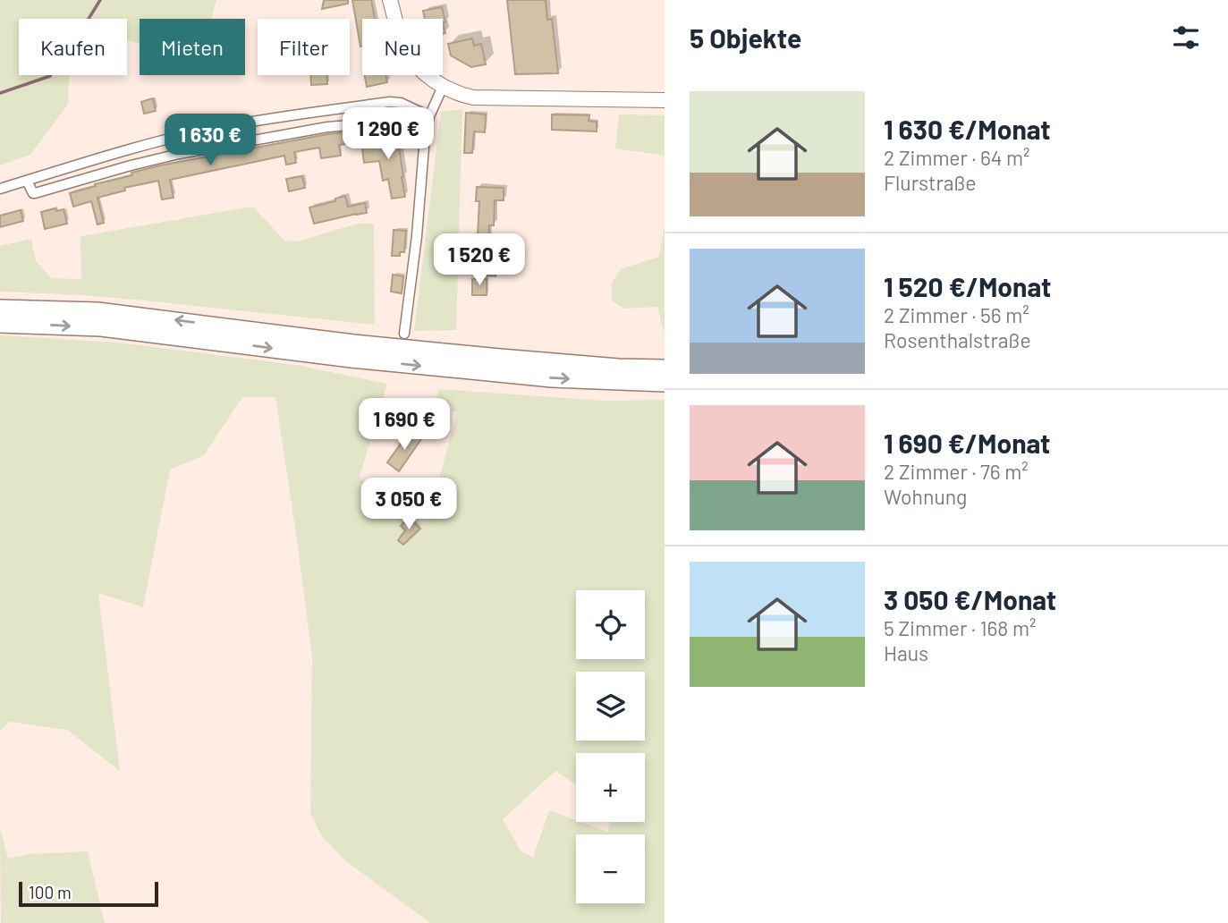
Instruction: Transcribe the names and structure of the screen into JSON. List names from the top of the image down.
{
  "scale_bar": "100 m",
  "page": {
    "heading": "5 Objekte",
    "chip": [
      "Kaufen",
      "Mieten",
      "Filter",
      "Neu"
    ],
    "list": [
      {
        "name": "1 630 €/Monat",
        "note": "2 Zimmer · 64 m² · Flurstraße"
      },
      {
        "name": "1 520 €/Monat",
        "note": "2 Zimmer · 56 m² · Rosenthalstraße"
      },
      {
        "name": "1 690 €/Monat",
        "note": "2 Zimmer · 76 m² · Wohnung"
      },
      {
        "name": "3 050 €/Monat",
        "note": "5 Zimmer · 168 m² · Haus"
      }
    ],
    "price": [
      "1 290 €",
      "1 630 €",
      "1 520 €",
      "1 690 €",
      "3 050 €"
    ],
    "map_buttons": ["+", "−"],
    "scale": "100 m"
  }
}
